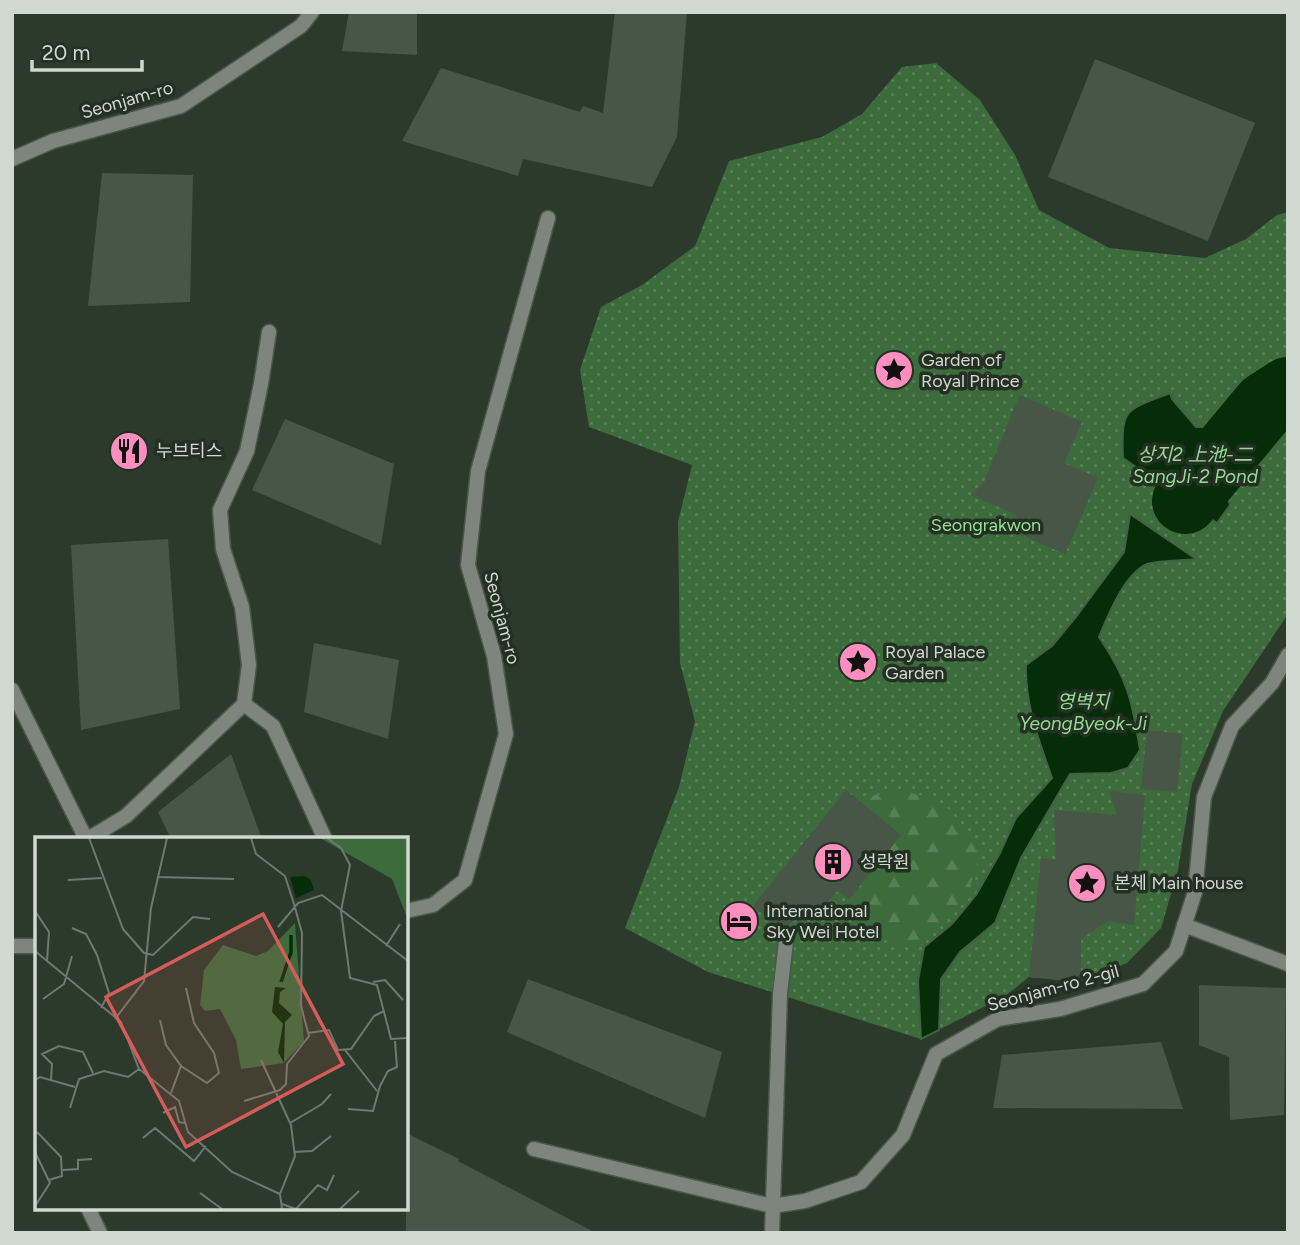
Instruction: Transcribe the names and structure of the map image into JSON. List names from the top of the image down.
{
  "streets": {
    "street": ["Seonjam-ro", "Seonjam-ro 2-gil"]
  },
  "water": ["상지2 上池-二 SangJi-2 Pond", "영벽지 YeongByeok-Ji"],
  "parks": ["Seongrakwon"],
  "places": {
    "place": ["Garden of Royal Prince", "Royal Palace Garden", "본체 Main house"],
    "restaurant": ["누브티스"],
    "building": ["성락원"],
    "hotel": ["International Sky Wei Hotel"]
  },
  "scale_bar": "20 m"
}
